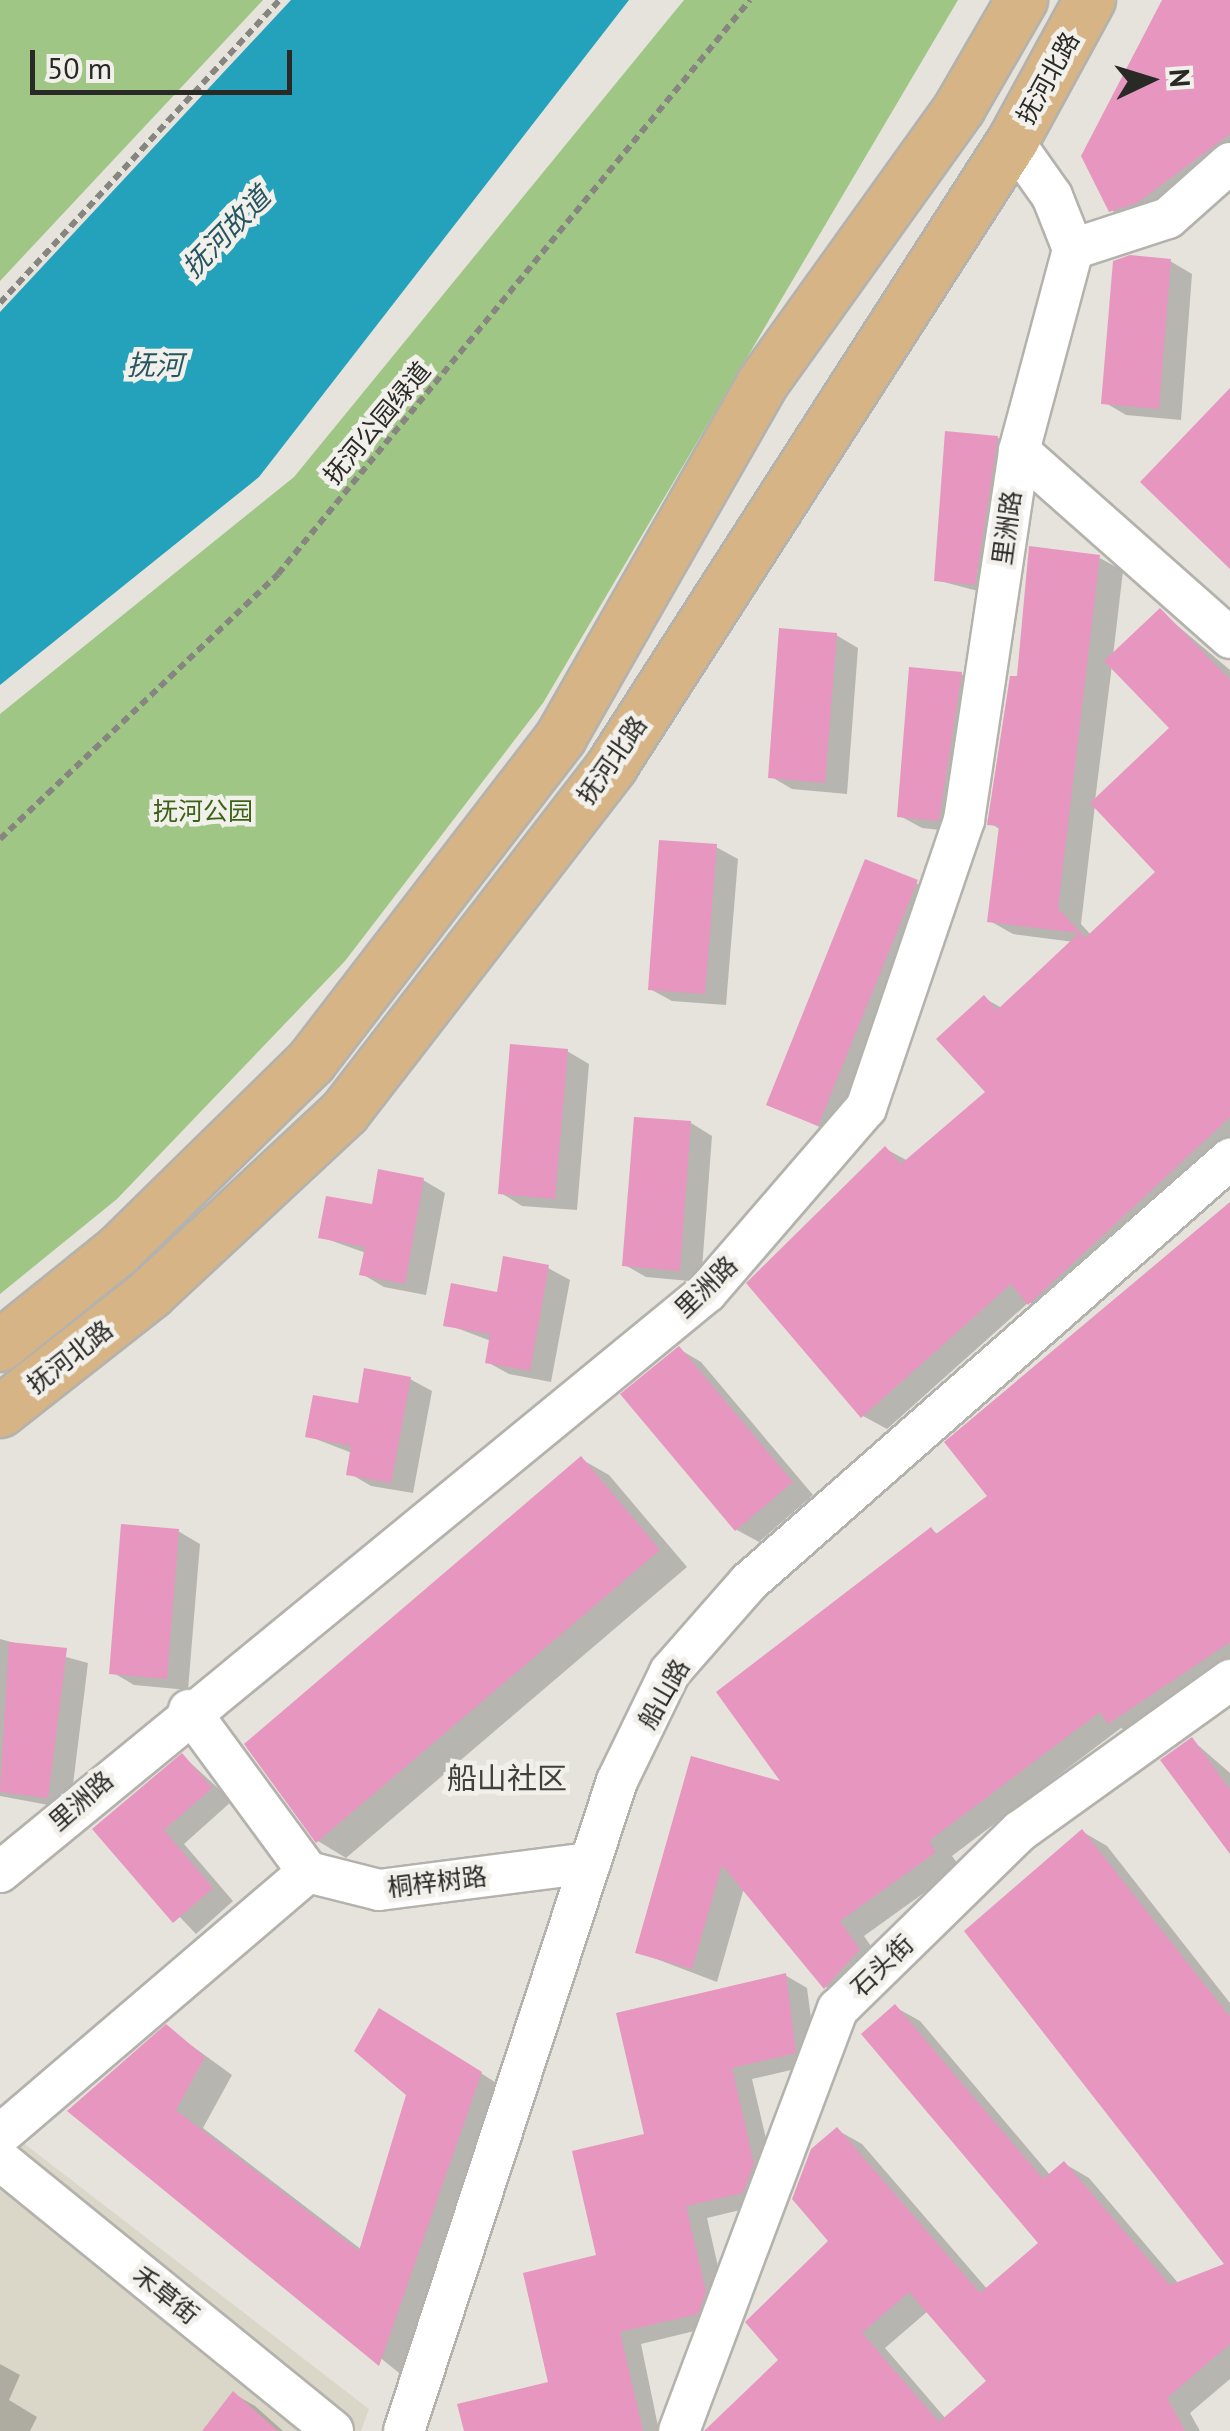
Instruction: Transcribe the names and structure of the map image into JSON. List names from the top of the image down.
{
  "streets": {
    "main road": ["抚河北路"],
    "street": [
      "里洲路",
      "船山路",
      "桐梓树路",
      "石头街",
      "禾草街"
    ],
    "path": ["抚河公园绿道"]
  },
  "crossings": [
    ["船山路", "桐梓树路"]
  ],
  "districts": ["船山社区"],
  "water": ["抚河故道", "抚河"],
  "parks": ["抚河公园"],
  "scale_bar": "50 m",
  "north": "right"
}
